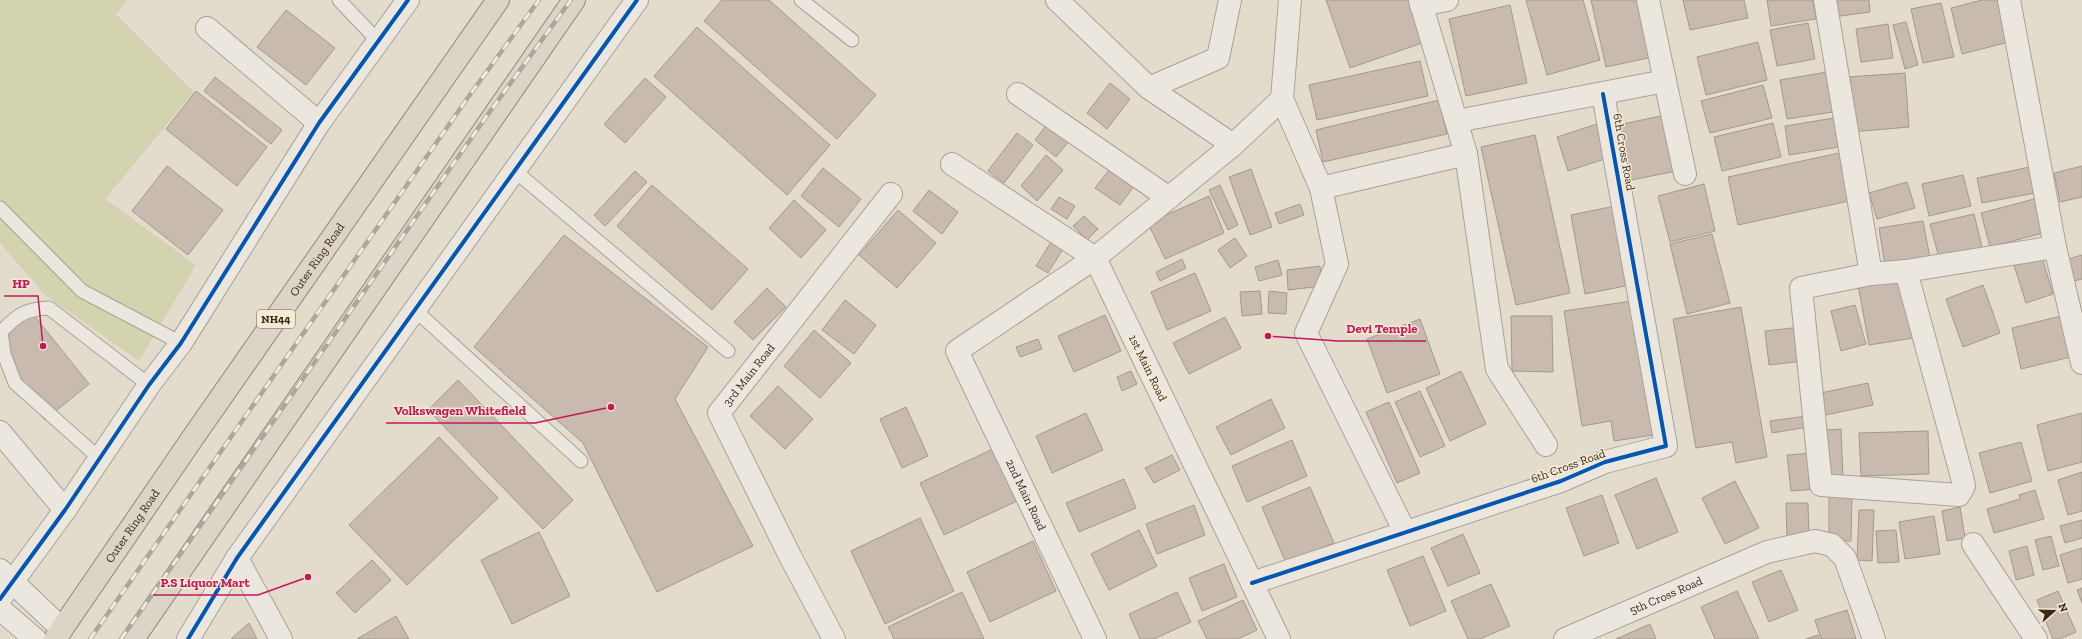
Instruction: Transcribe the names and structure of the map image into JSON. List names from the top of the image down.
{
  "streets": {
    "highway": ["Outer Ring Road", "NH44"],
    "street": [
      "6th Cross Road",
      "1st Main Road",
      "3rd Main Road",
      "2nd Main Road",
      "5th Cross Road"
    ]
  },
  "crossings": [
    ["6th Cross Road", "1st Main Road"],
    ["1st Main Road", "2nd Main Road"]
  ],
  "places": [
    "Devi Temple",
    "HP",
    "Volkswagen Whitefield",
    "P.S Liquor Mart"
  ],
  "north": "right"
}
